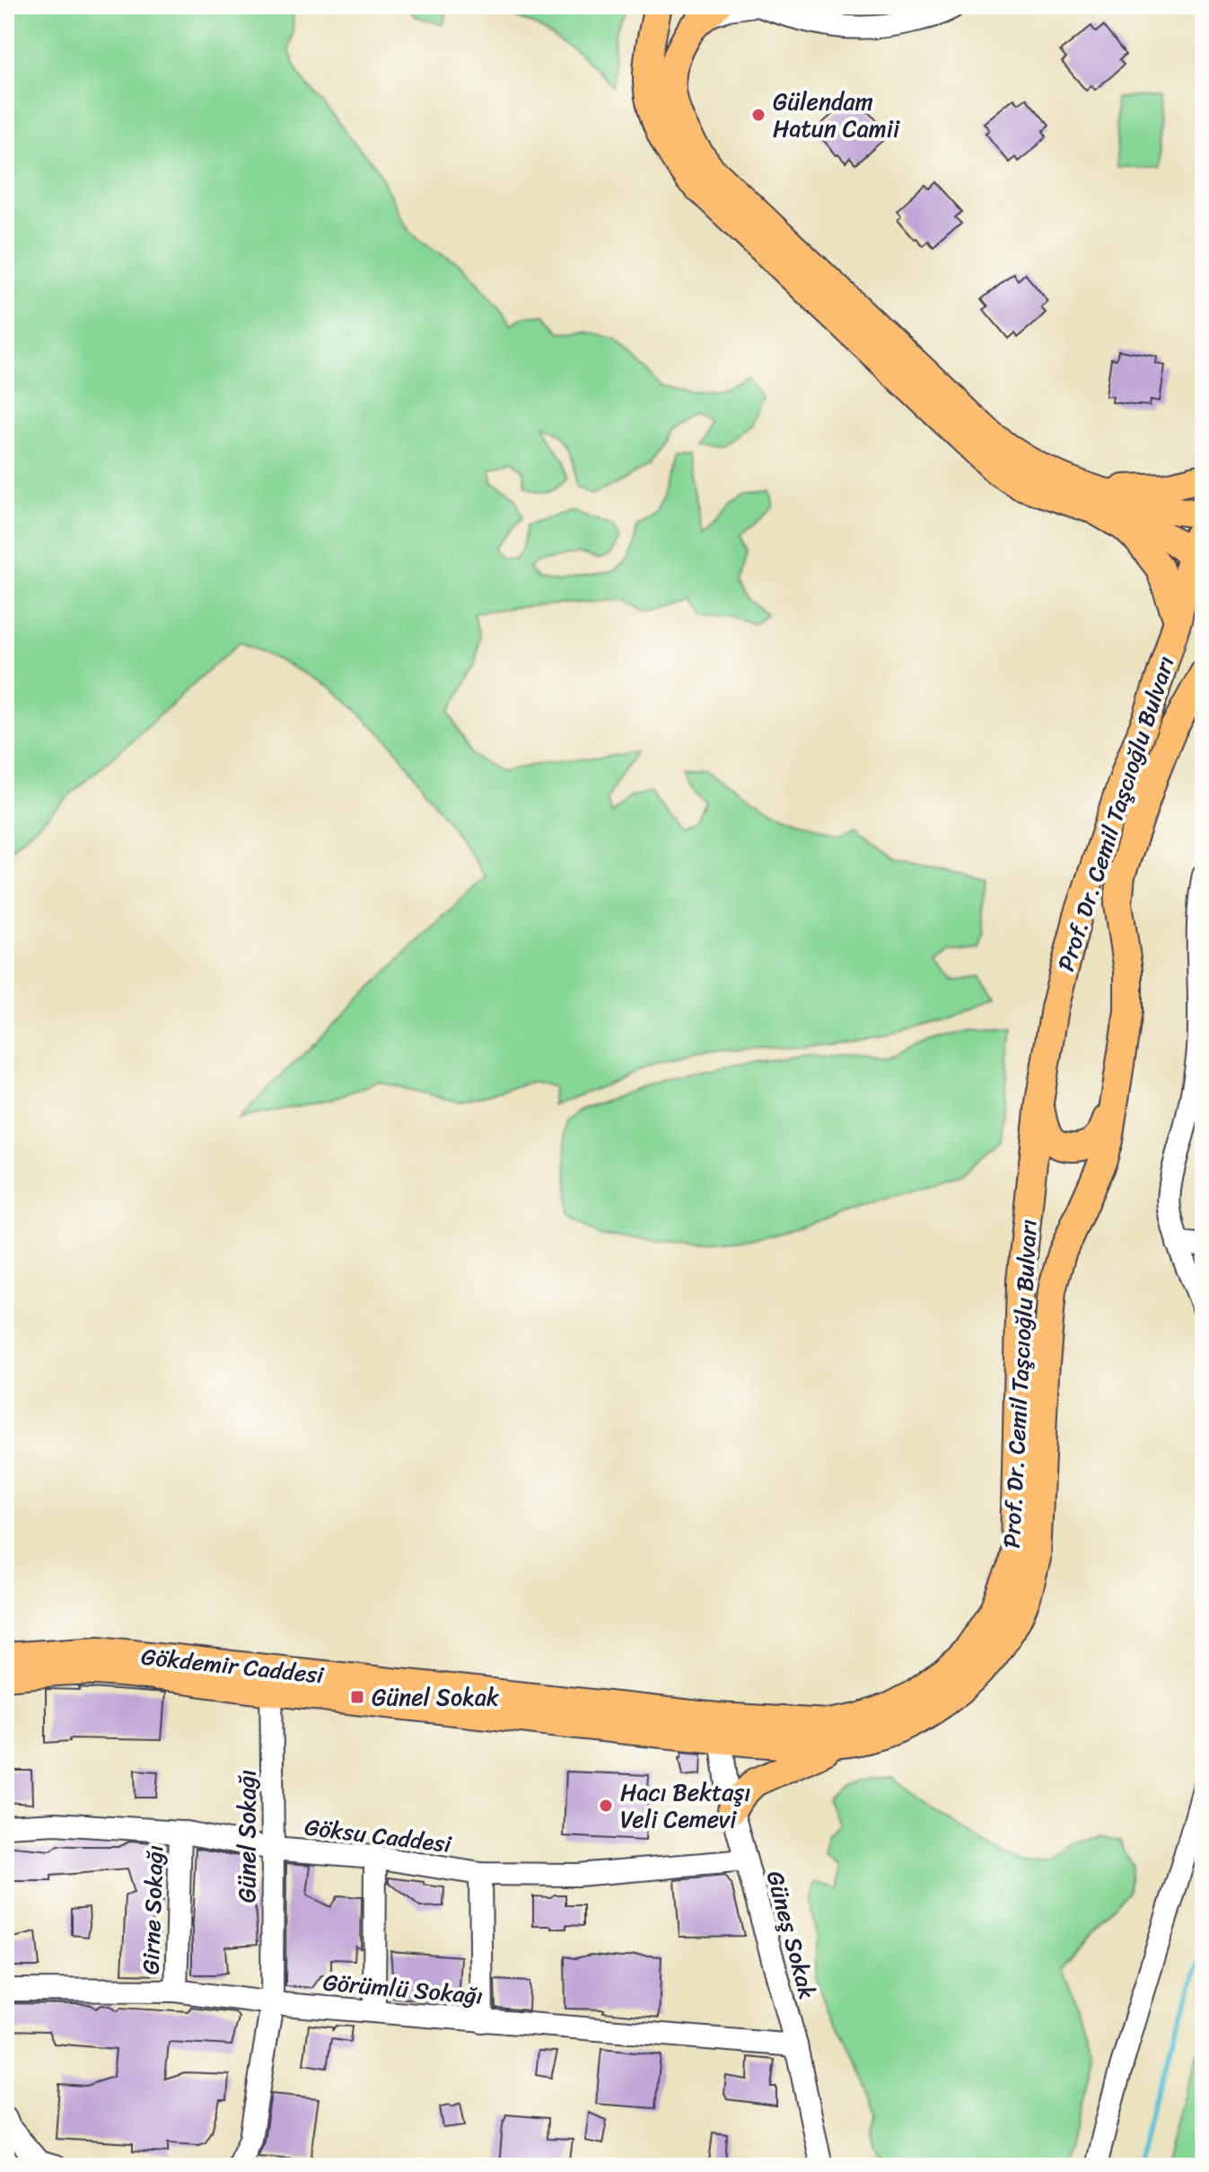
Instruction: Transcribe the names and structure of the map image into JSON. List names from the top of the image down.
{
  "streets": {
    "main road": ["Prof. Dr. Cemil Taşcıoğlu Bulvarı", "Gökdemir Caddesi"],
    "street": [
      "Göksu Caddesi",
      "Günel Sokağı",
      "Girne Sokağı",
      "Güneş Sokak",
      "Görümlü Sokağı"
    ]
  },
  "crossings": [
    ["Prof. Dr. Cemil Taşcıoğlu Bulvarı", "Gökdemir Caddesi"],
    ["Prof. Dr. Cemil Taşcıoğlu Bulvarı", "Güneş Sokak"],
    ["Gökdemir Caddesi", "Günel Sokağı"],
    ["Gökdemir Caddesi", "Güneş Sokak"],
    ["Göksu Caddesi", "Günel Sokağı"],
    ["Göksu Caddesi", "Girne Sokağı"],
    ["Göksu Caddesi", "Güneş Sokak"],
    ["Günel Sokağı", "Görümlü Sokağı"],
    ["Girne Sokağı", "Görümlü Sokağı"],
    ["Güneş Sokak", "Görümlü Sokağı"]
  ],
  "places": {
    "other": ["Gülendam Hatun Camii", "Hacı Bektaşı Veli Cemevi"],
    "transit": ["Günel Sokak"]
  }
}
